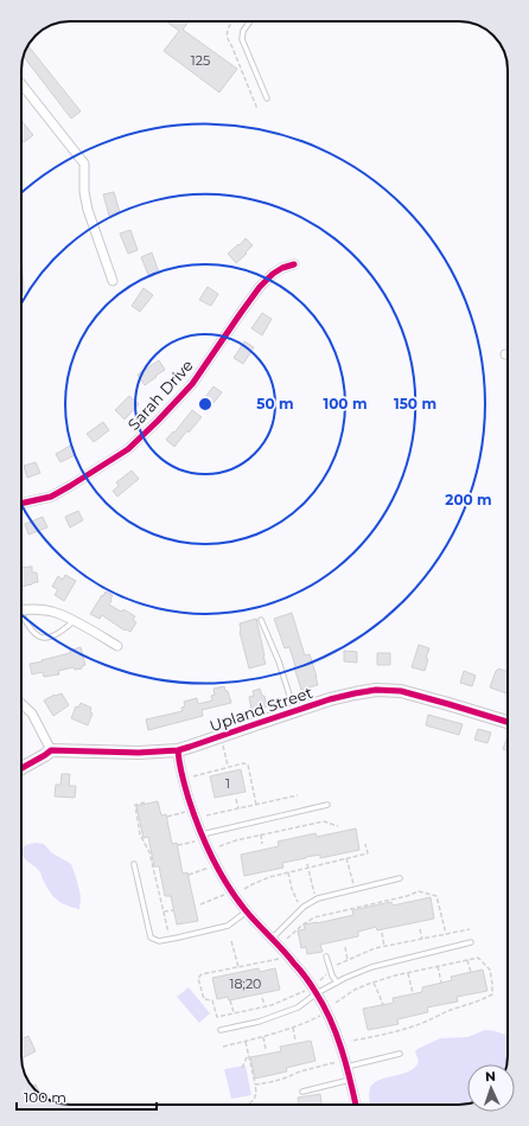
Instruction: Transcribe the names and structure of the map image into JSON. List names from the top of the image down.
{
  "streets": {
    "street": ["Sarah Drive", "Upland Street"]
  },
  "house_numbers": ["125", "1", "18;20"],
  "scale_bar": "100 m",
  "north": "top",
  "rings": [
    "50 m",
    "100 m",
    "150 m",
    "200 m"
  ]
}
